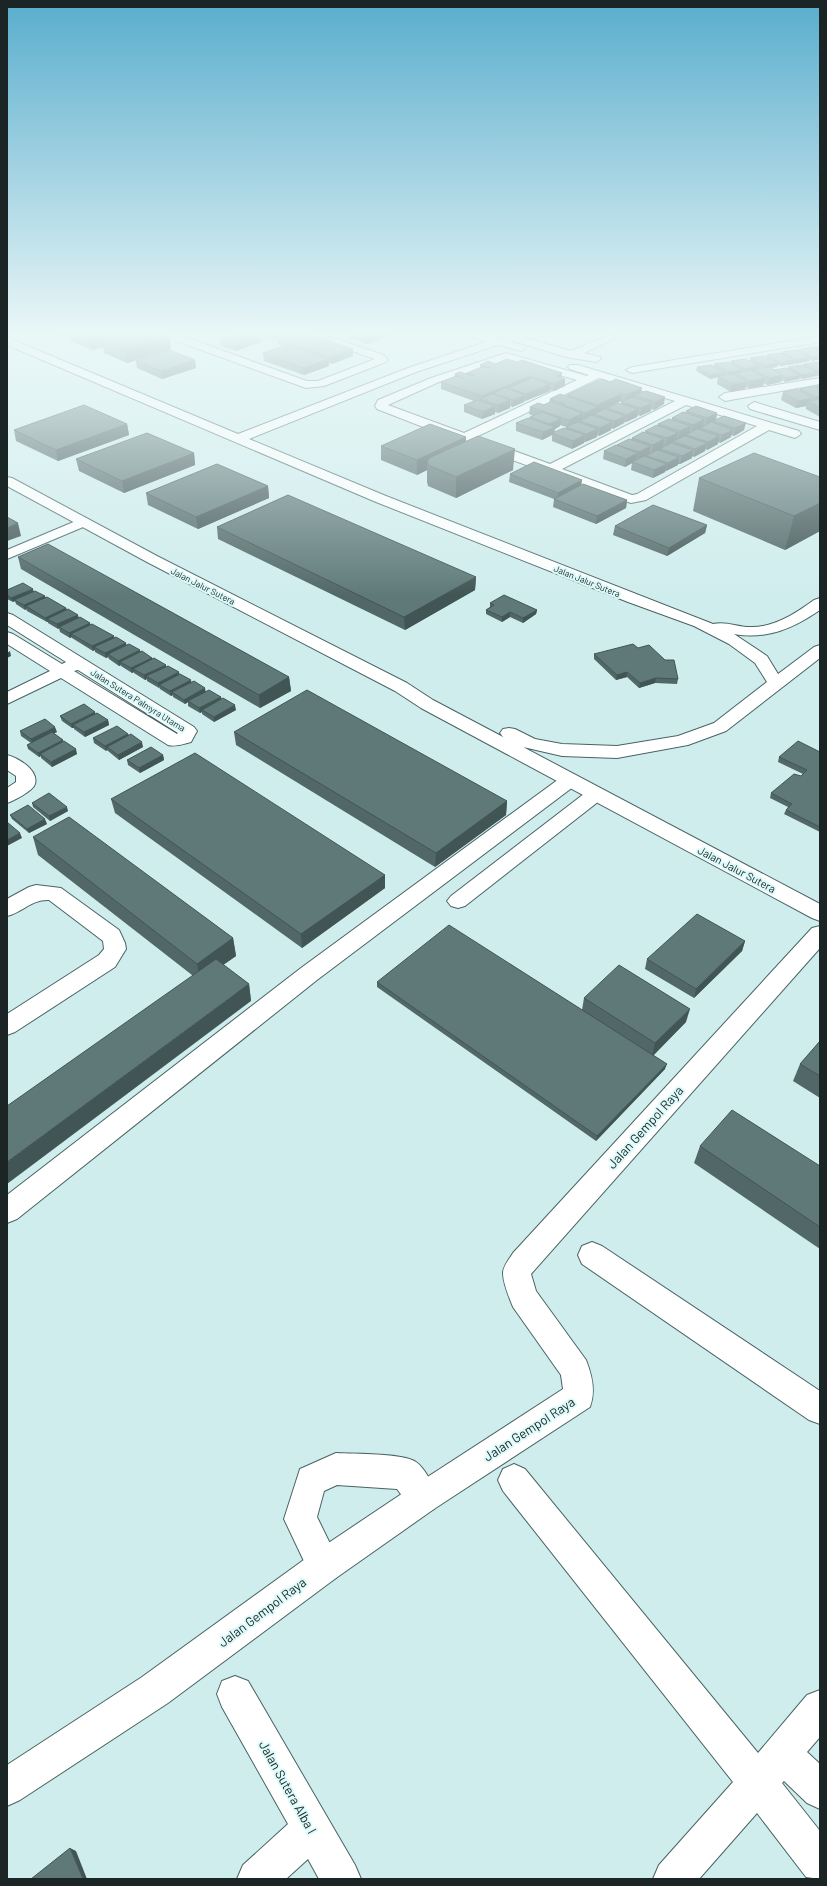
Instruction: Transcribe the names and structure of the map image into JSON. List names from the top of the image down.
{
  "streets": {
    "street": [
      "Jalan Jalur Sutera",
      "Jalan Sutera Palmyra Utama",
      "Jalan Gempol Raya",
      "Jalan Sutera Alba I"
    ]
  }
}
